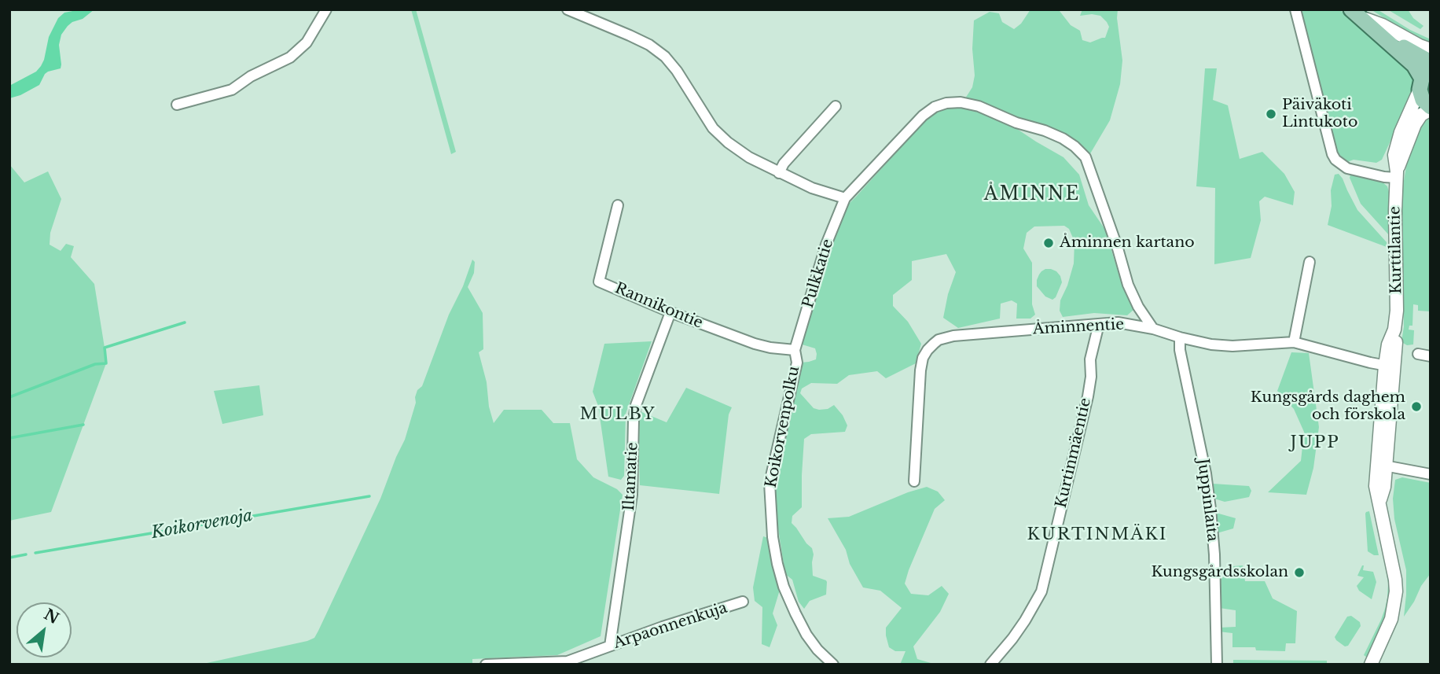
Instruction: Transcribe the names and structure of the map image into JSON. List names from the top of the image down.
{
  "streets": {
    "street": [
      "Kurttilantie",
      "Pulkkatie",
      "Rannikontie",
      "Åminnentie",
      "Koikorvenpolku",
      "Kurtinmäentie",
      "Iltamatie",
      "Juppinlaita",
      "Arpaonnenkuja"
    ]
  },
  "crossings": [
    ["Kurttilantie", "Åminnentie"],
    ["Pulkkatie", "Rannikontie"],
    ["Pulkkatie", "Koikorvenpolku"],
    ["Rannikontie", "Koikorvenpolku"],
    ["Rannikontie", "Iltamatie"],
    ["Åminnentie", "Kurtinmäentie"],
    ["Åminnentie", "Juppinlaita"],
    ["Iltamatie", "Arpaonnenkuja"]
  ],
  "districts": [
    "ÅMINNE",
    "MULBY",
    "JUPP",
    "KURTINMÄKI"
  ],
  "water": ["Koikorvenoja"],
  "places": [
    "Päiväkoti Lintukoto",
    "Åminnen kartano",
    "Kungsgårds daghem och förskola",
    "Kungsgårdsskolan"
  ],
  "north": "top right"
}
